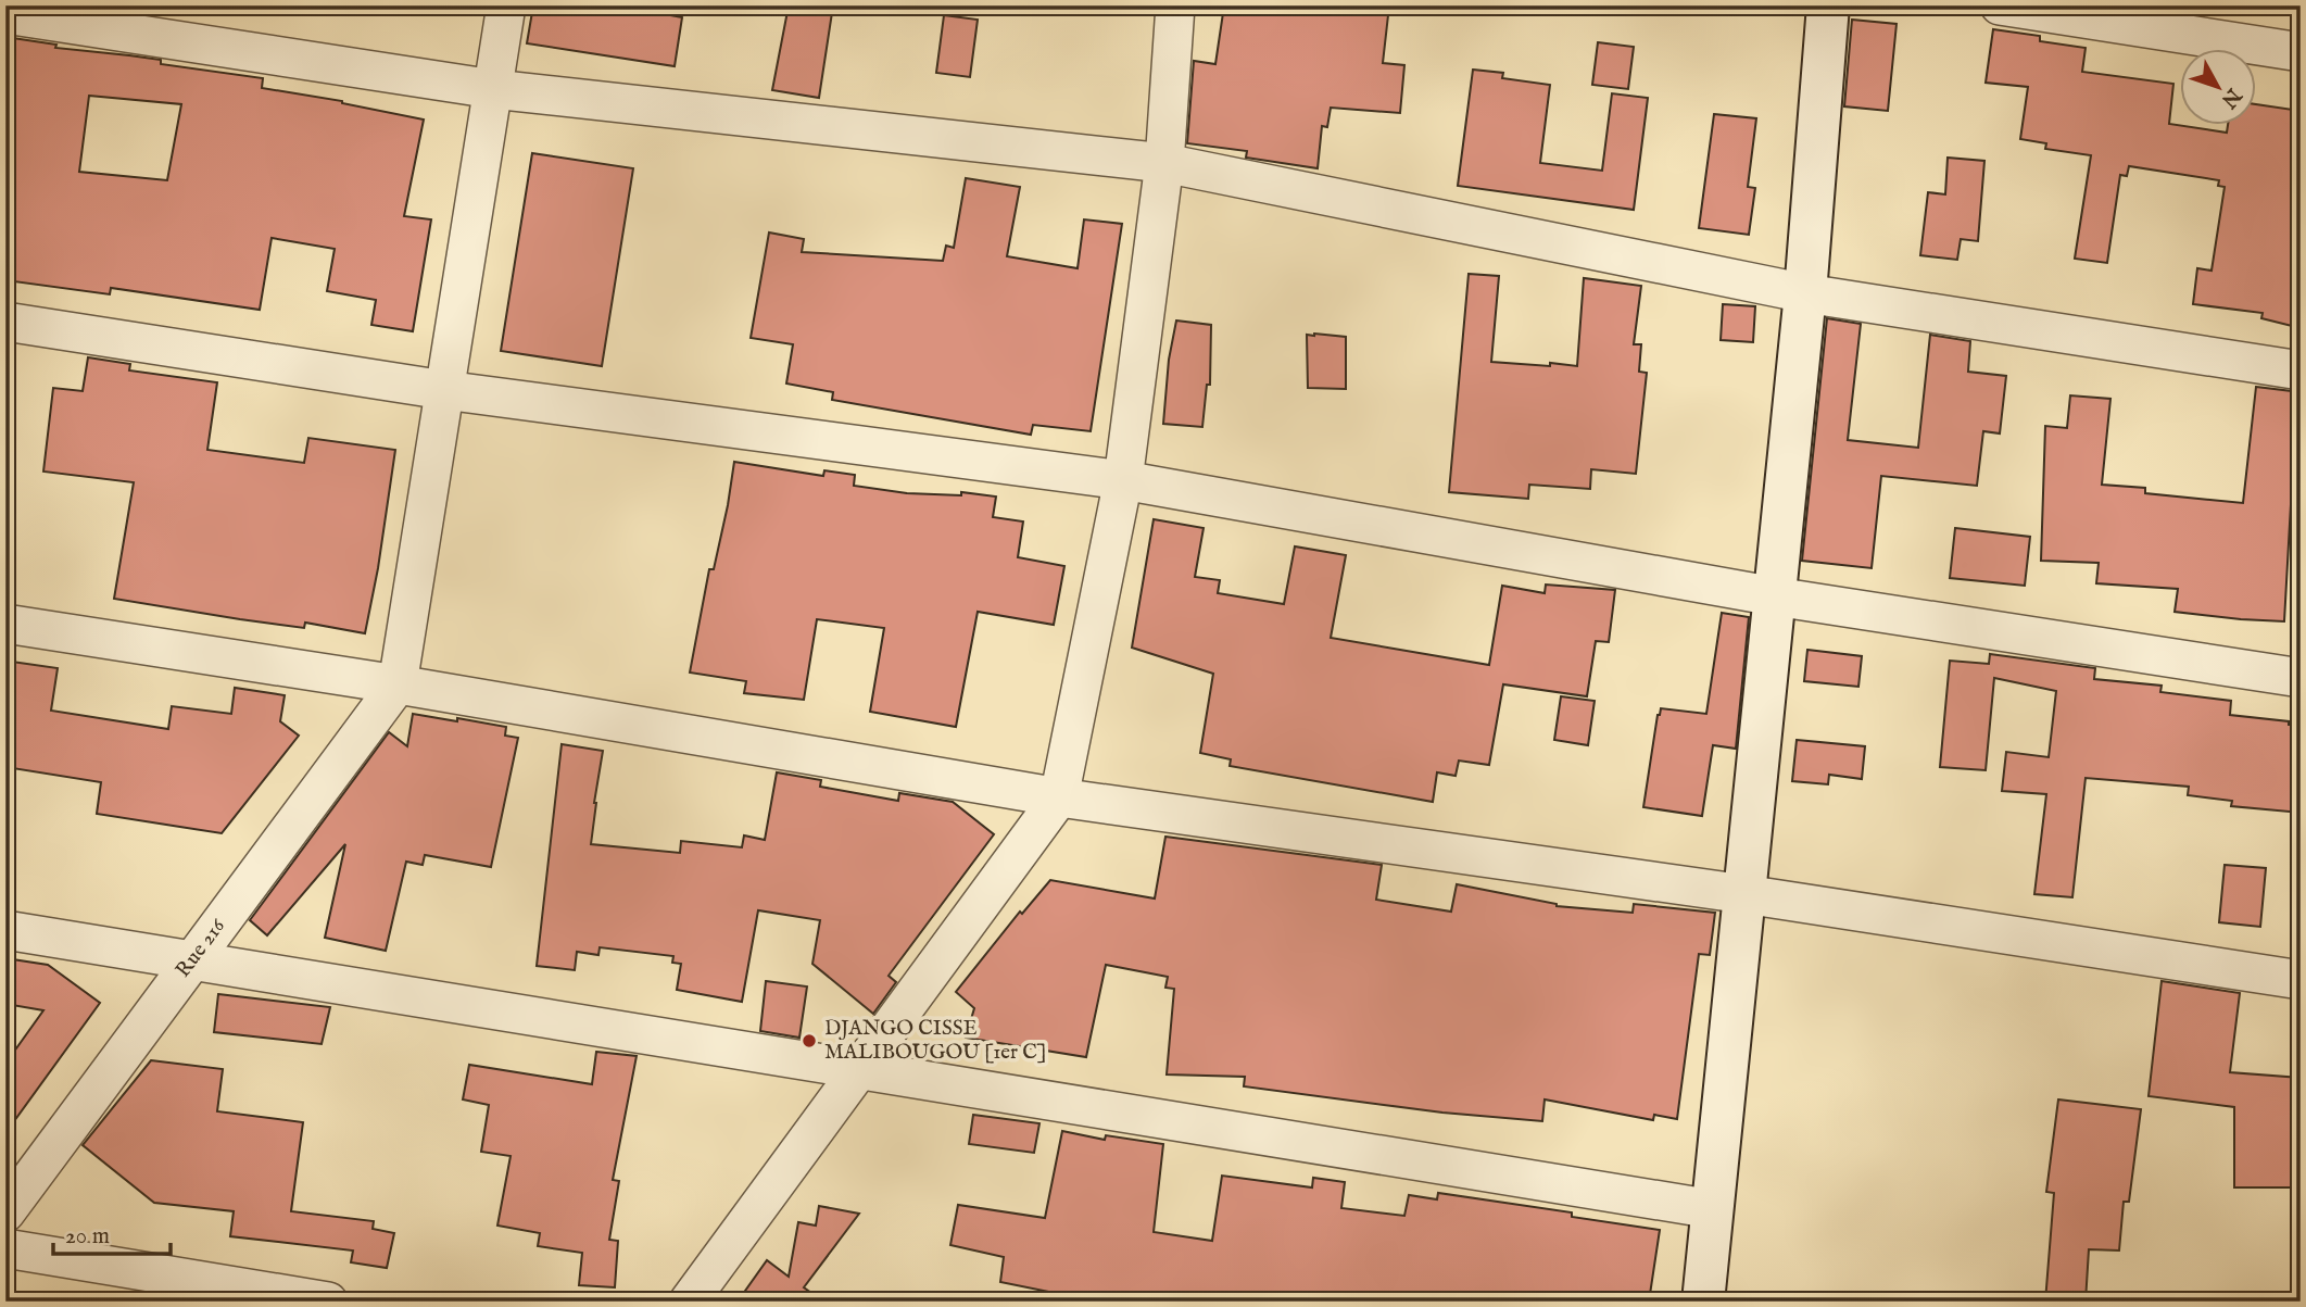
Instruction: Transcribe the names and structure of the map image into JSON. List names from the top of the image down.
{
  "streets": {
    "street": ["Rue 216"]
  },
  "places": ["DJANGO CISSE MALIBOUGOU [1er C]"],
  "scale_bar": "20 m",
  "north": "bottom right"
}
